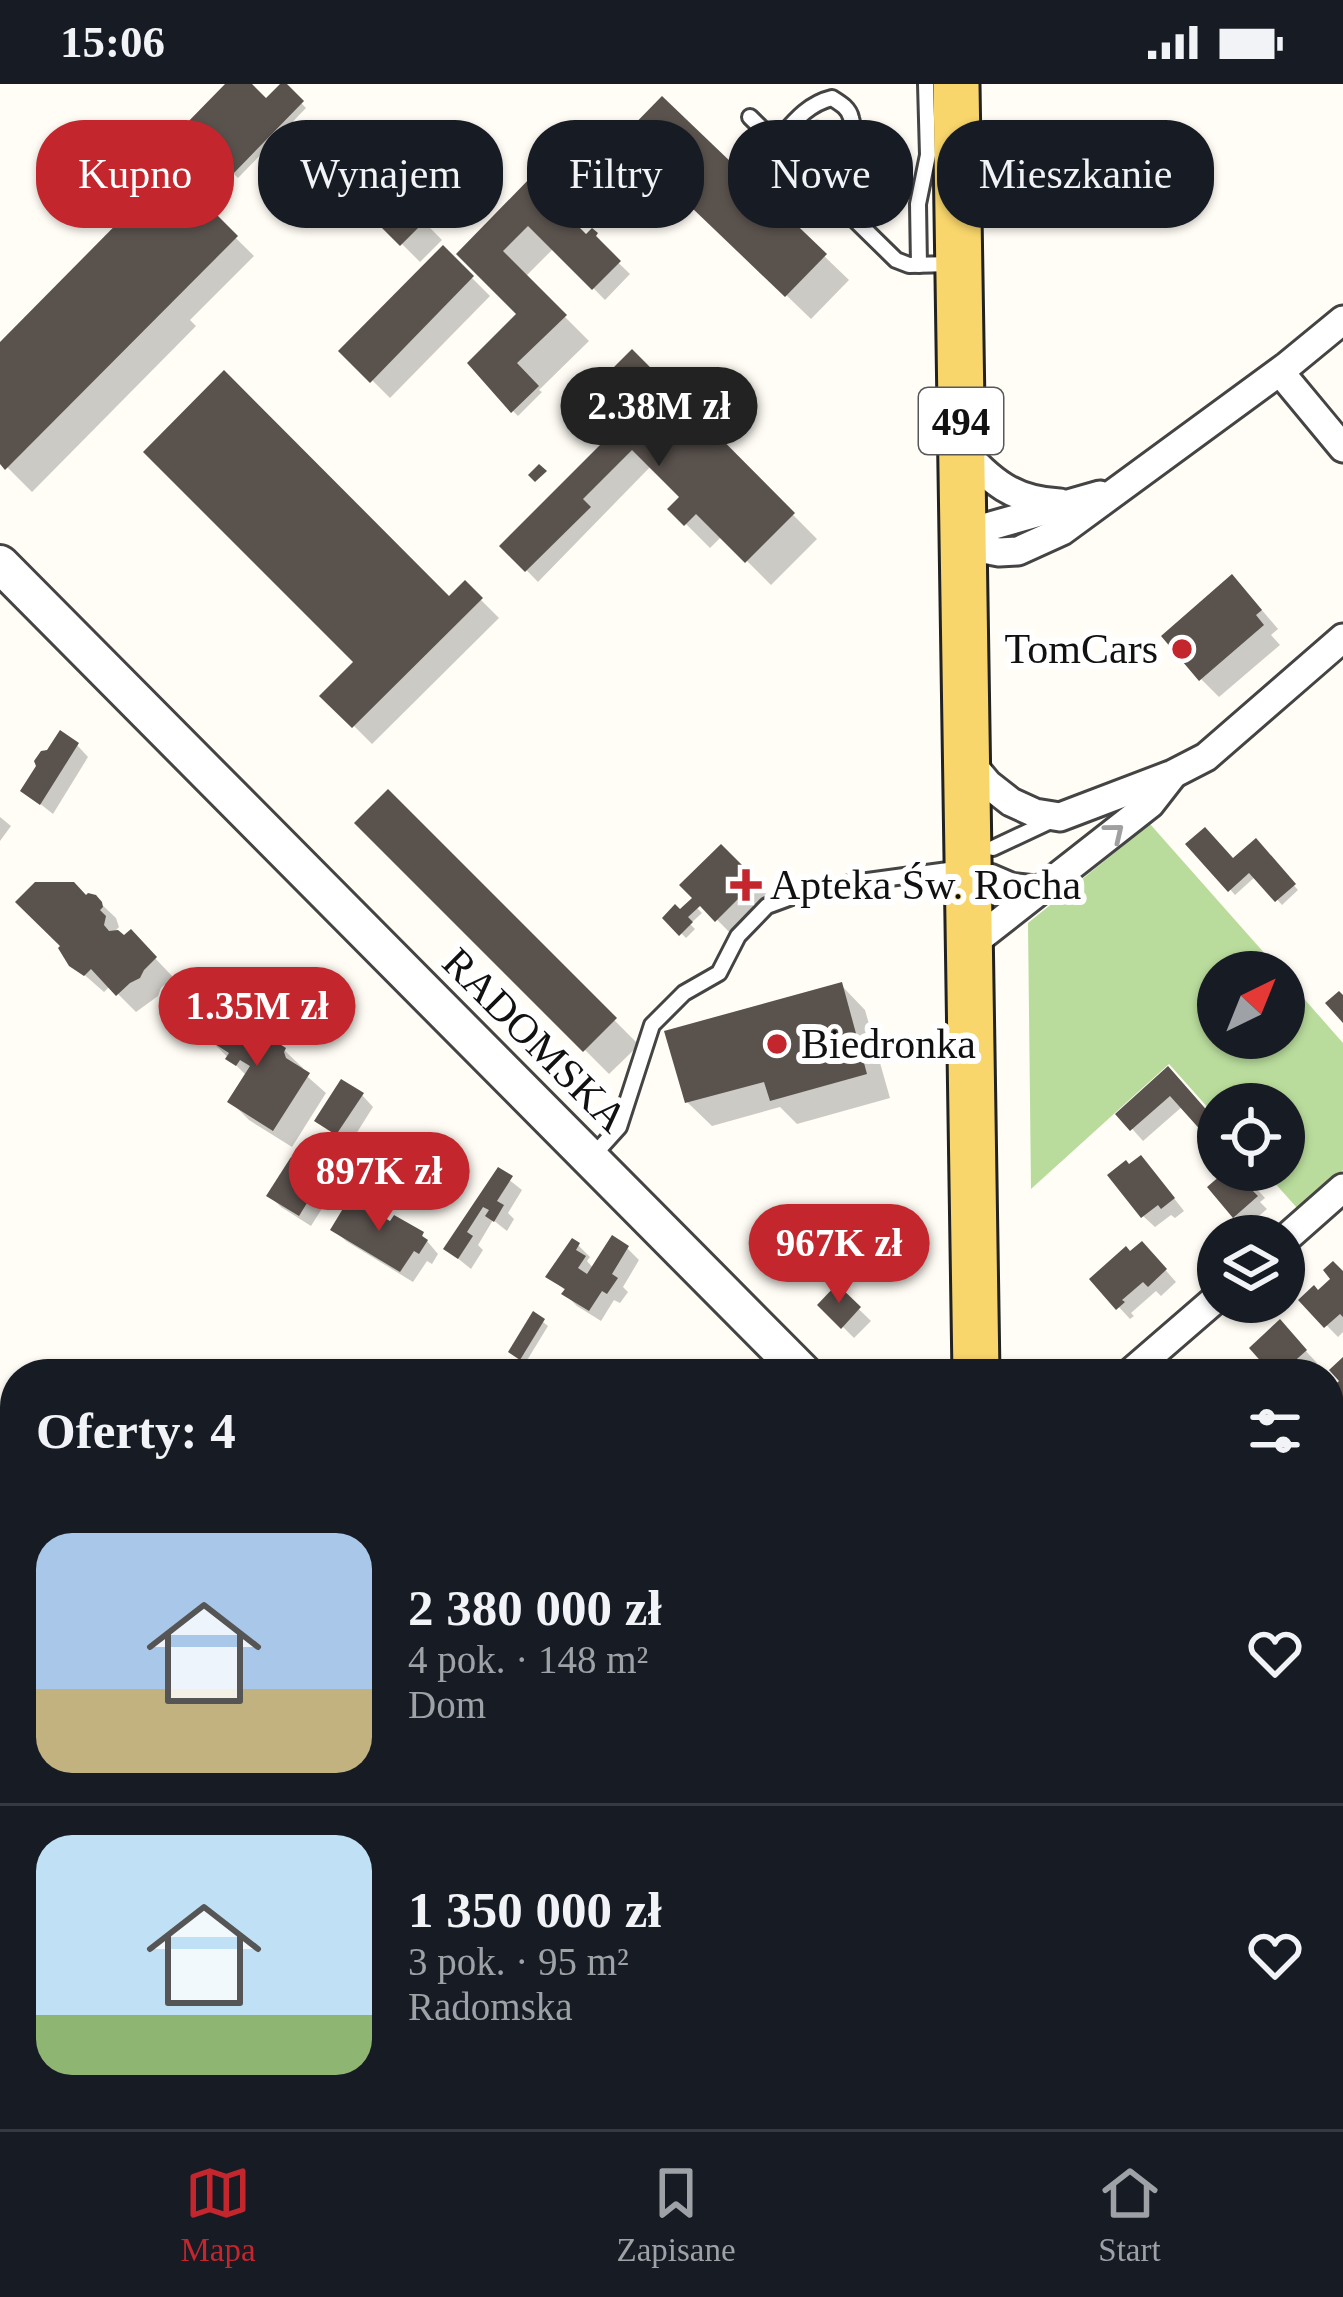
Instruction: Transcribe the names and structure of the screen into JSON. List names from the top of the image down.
{
  "streets": {
    "main road": ["494"],
    "street": ["RADOMSKA"]
  },
  "places": {
    "other": ["TomCars", "Biedronka"],
    "health": ["Apteka Św. Rocha"]
  },
  "north": "top right",
  "page": {
    "status": "15:06",
    "chip": [
      "Kupno",
      "Wynajem",
      "Filtry",
      "Nowe",
      "Mieszkanie"
    ],
    "price": [
      "2.38M zł",
      "1.35M zł",
      "897K zł",
      "967K zł"
    ],
    "heading": "Oferty: 4",
    "list": [
      {
        "name": "2 380 000 zł",
        "note": "4 pok. · 148 m² · Dom"
      },
      {
        "name": "1 350 000 zł",
        "note": "3 pok. · 95 m² · Radomska"
      }
    ],
    "tabs": ["Mapa", "Zapisane", "Start"]
  }
}
